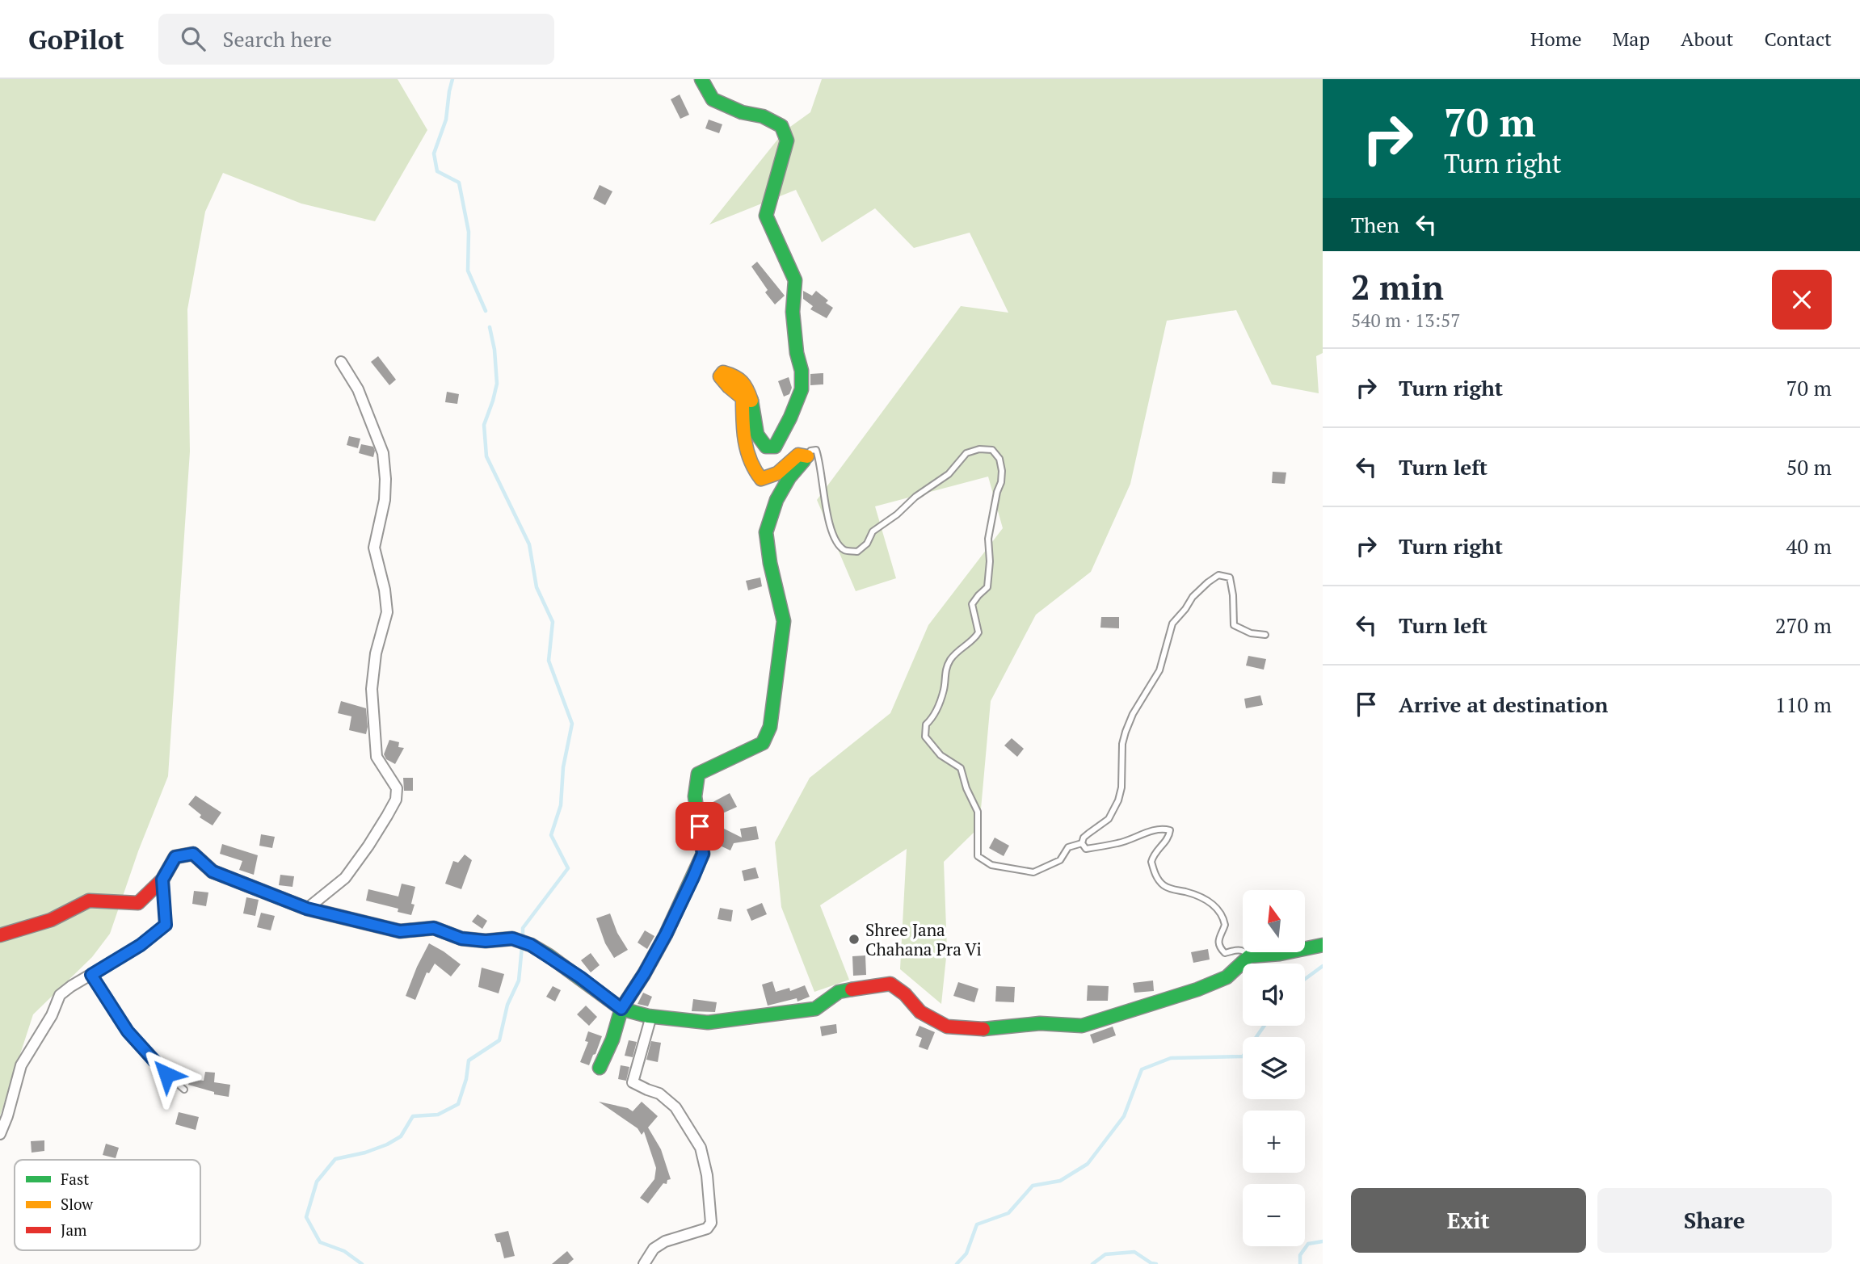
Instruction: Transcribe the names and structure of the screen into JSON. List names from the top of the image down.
{
  "places": ["Shree Jana Chahana Pra Vi"],
  "legend": ["Fast", "Slow", "Jam"],
  "north": "top",
  "page": {
    "header": "GoPilot",
    "search": "Search here",
    "nav": [
      "Home",
      "Map",
      "About",
      "Contact"
    ],
    "turn": ["70 m", "Turn right"],
    "then": "Then",
    "heading": ["2 min", "540 m · 13:57"],
    "list": [
      {
        "name": "Turn right",
        "value": "70 m"
      },
      {
        "name": "Turn left",
        "value": "50 m"
      },
      {
        "name": "Turn right",
        "value": "40 m"
      },
      {
        "name": "Turn left",
        "value": "270 m"
      },
      {
        "name": "Arrive at destination",
        "value": "110 m"
      }
    ],
    "map_buttons": ["+", "−"],
    "buttons": ["Exit", "Share"]
  }
}
